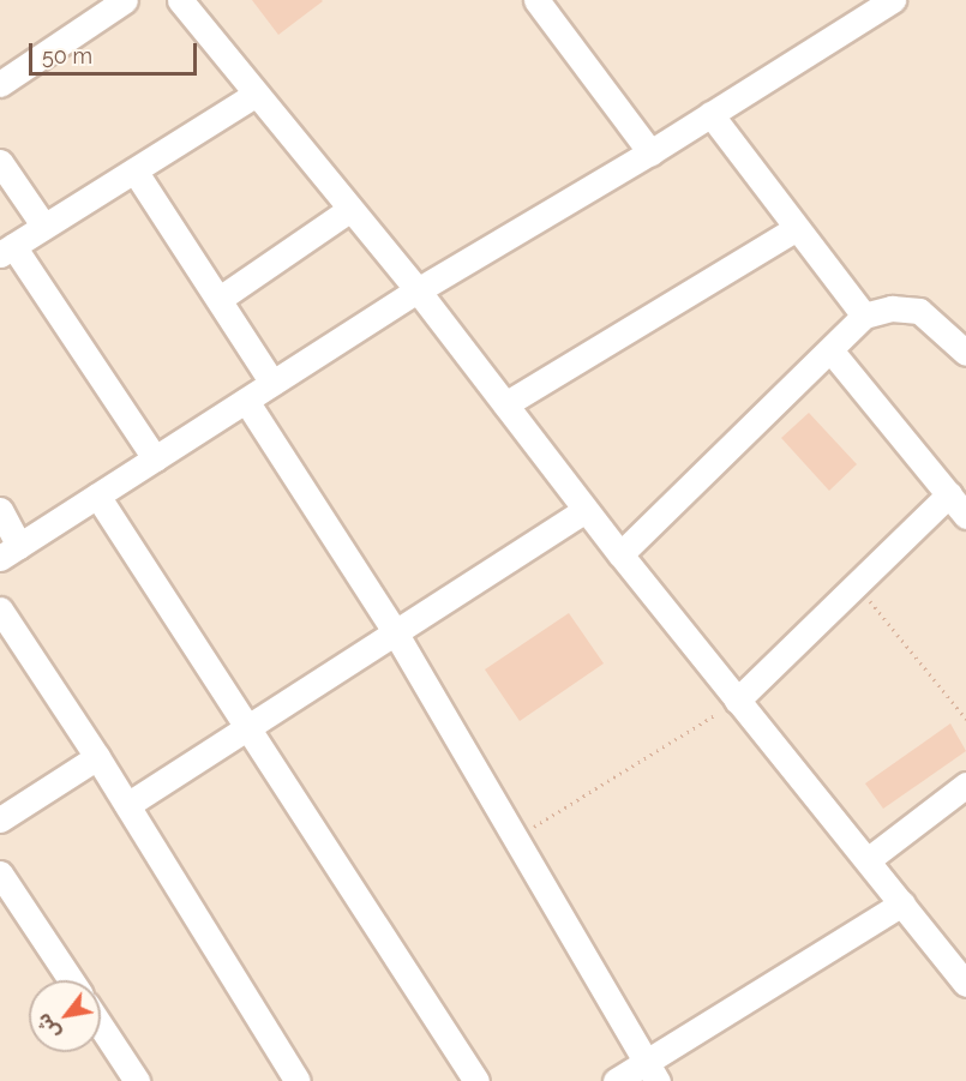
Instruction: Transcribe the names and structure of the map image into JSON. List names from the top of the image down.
{
  "scale_bar": "50 m",
  "north": "bottom left"
}
